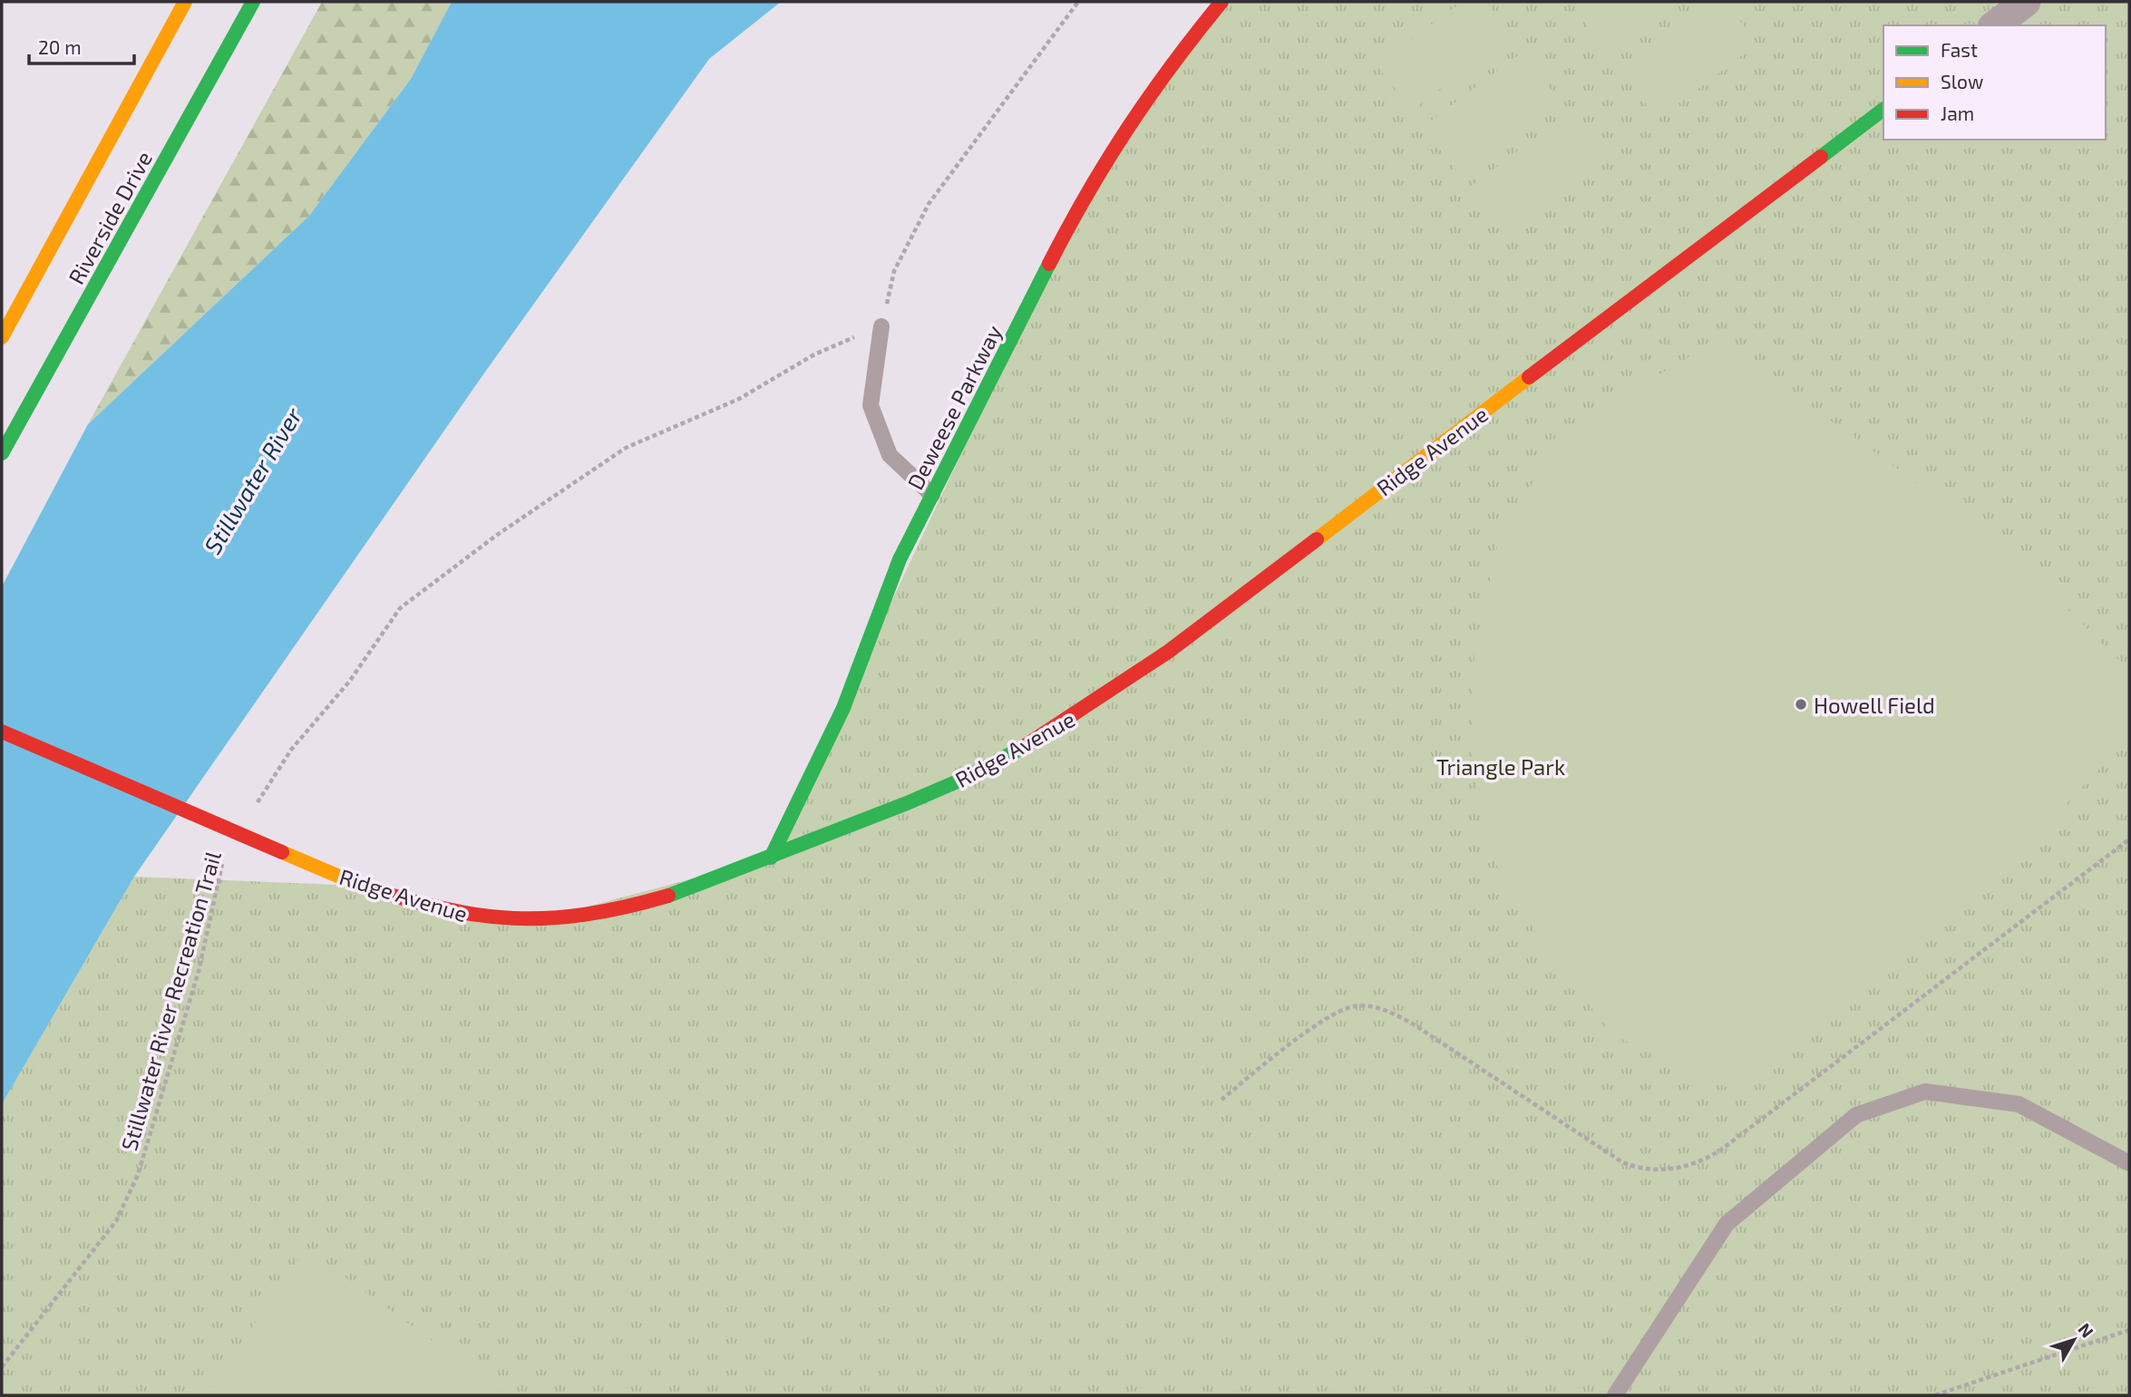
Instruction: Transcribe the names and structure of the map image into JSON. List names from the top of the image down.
{
  "streets": {
    "street": ["Riverside Drive", "Deweese Parkway", "Ridge Avenue"],
    "path": ["Stillwater River Recreation Trail"]
  },
  "crossings": [
    ["Deweese Parkway", "Ridge Avenue"]
  ],
  "water": ["Stillwater River"],
  "parks": ["Triangle Park"],
  "places": ["Howell Field"],
  "legend": ["Fast", "Slow", "Jam"],
  "scale_bar": "20 m",
  "north": "top right"
}
